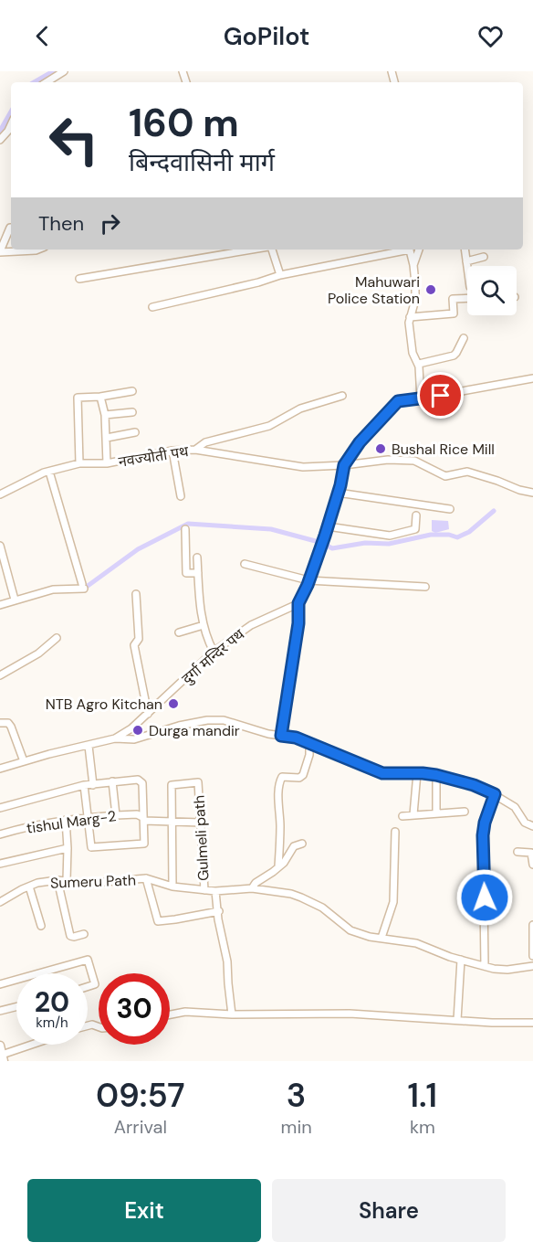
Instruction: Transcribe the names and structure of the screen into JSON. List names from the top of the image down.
{
  "streets": {
    "street": [
      "नवज्योती पथ",
      "दुर्गा मन्दिर पथ",
      "tishul Marg-2",
      "Gulmeli path",
      "Sumeru Path"
    ]
  },
  "crossings": [
    ["tishul Marg-2", "Gulmeli path"],
    ["Gulmeli path", "Sumeru Path"]
  ],
  "places": [
    "Mahuwari Police Station",
    "Bushal Rice Mill",
    "NTB Agro Kitchan",
    "Durga mandir"
  ],
  "page": {
    "header": "GoPilot",
    "turn": ["160 m", "बिन्दवासिनी मार्ग"],
    "then": "Then",
    "speed": "20 km/h",
    "limit": "30",
    "eta": [
      "09:57",
      "Arrival",
      "3",
      "min",
      "1.1",
      "km"
    ],
    "buttons": ["Exit", "Share"]
  }
}
